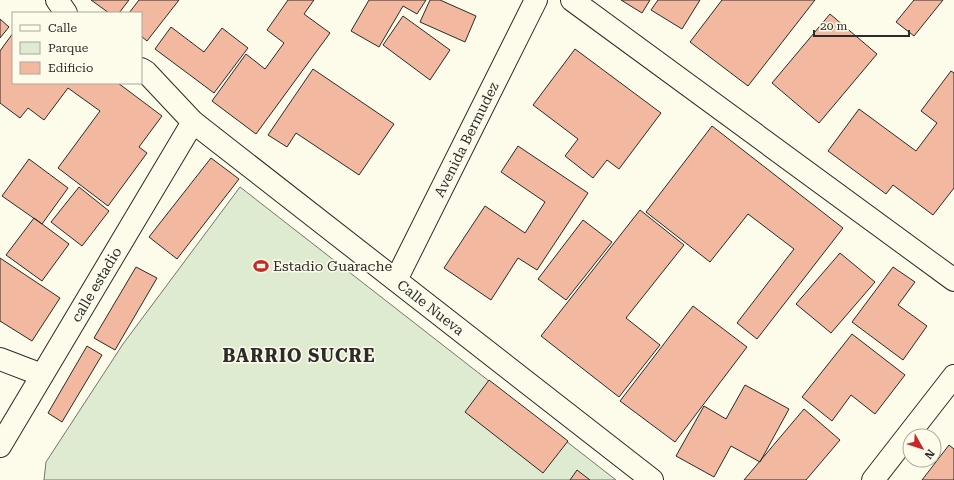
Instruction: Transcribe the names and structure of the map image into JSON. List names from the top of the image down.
{
  "streets": {
    "street": ["Avenida Bermudez", "calle estadio", "Calle Nueva"]
  },
  "crossings": [
    ["Avenida Bermudez", "Calle Nueva"],
    ["calle estadio", "Calle Nueva"]
  ],
  "districts": ["BARRIO SUCRE"],
  "places": {
    "sports": ["Estadio Guarache"]
  },
  "legend": ["Calle", "Parque", "Edificio"],
  "scale_bar": "20 m",
  "north": "bottom right"
}
